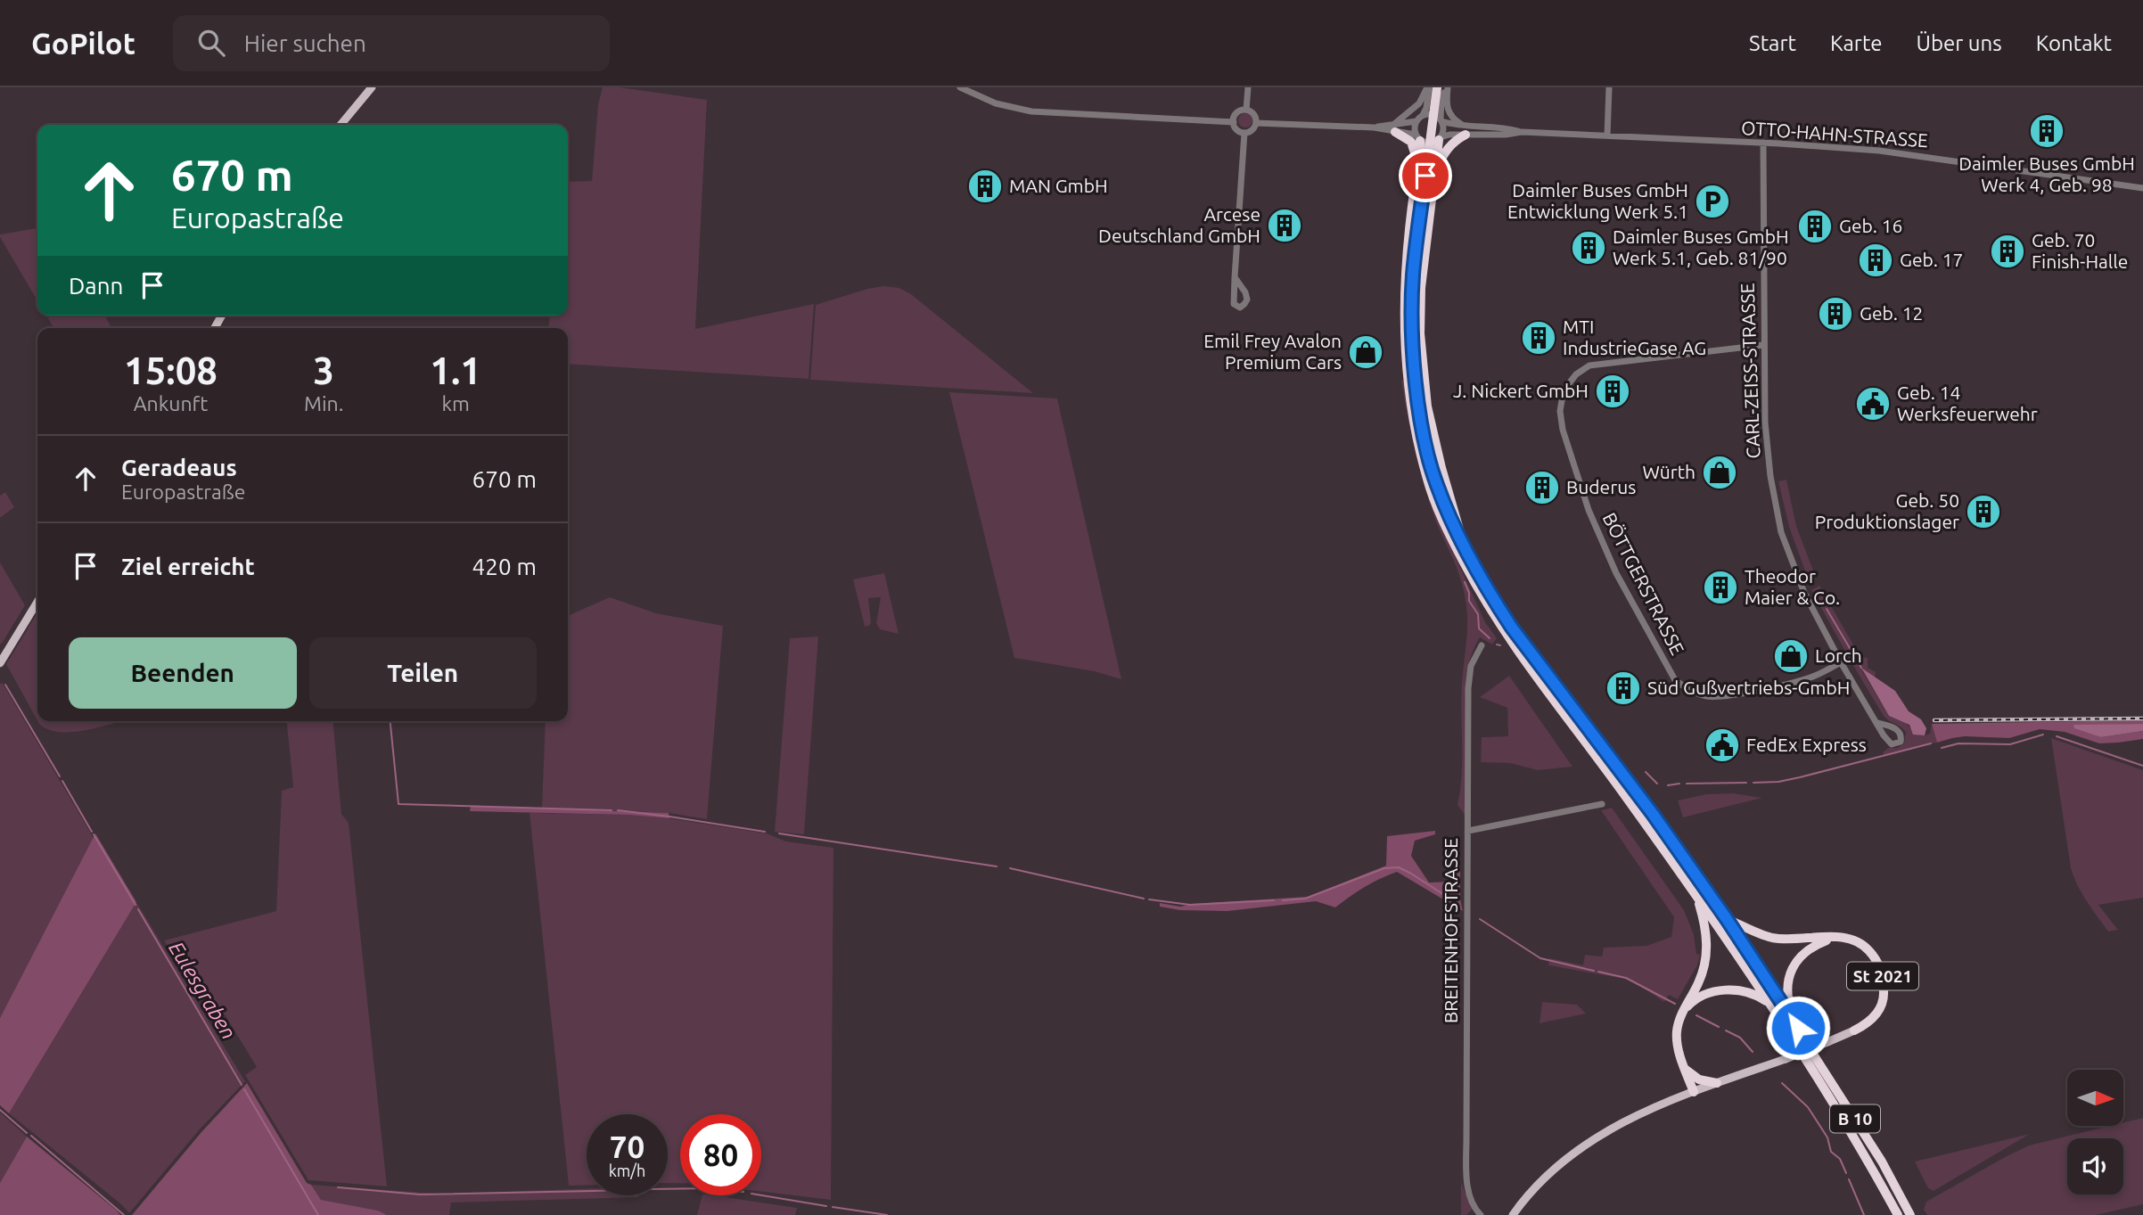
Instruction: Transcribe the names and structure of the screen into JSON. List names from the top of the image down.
{
  "streets": {
    "highway": ["St 2021", "B 10"],
    "street": [
      "OTTO-HAHN-STRASSE",
      "CARL-ZEISS-STRASSE",
      "BÖTTGERSTRASSE",
      "BREITENHOFSTRASSE"
    ]
  },
  "crossings": [
    ["OTTO-HAHN-STRASSE", "CARL-ZEISS-STRASSE"],
    ["OTTO-HAHN-STRASSE", "B 10"],
    ["CARL-ZEISS-STRASSE", "BÖTTGERSTRASSE"]
  ],
  "water": ["Eulesgraben"],
  "places": {
    "building": [
      "Daimler Buses GmbH Werk 4, Geb. 98",
      "MAN GmbH",
      "Arcese Deutschland GmbH",
      "Geb. 16",
      "Daimler Buses GmbH Werk 5.1, Geb. 81/90",
      "Geb. 70 Finish-Halle",
      "Geb. 17",
      "Geb. 12",
      "MTI IndustrieGase AG",
      "J. Nickert GmbH",
      "Buderus",
      "Geb. 50 Produktionslager",
      "Theodor Maier & Co.",
      "Süd Gußvertriebs-GmbH"
    ],
    "parking": ["Daimler Buses GmbH Entwicklung Werk 5.1"],
    "shop": ["Emil Frey Avalon Premium Cars", "Würth", "Lorch"],
    "public building": ["Geb. 14 Werksfeuerwehr", "FedEx Express"]
  },
  "north": "right",
  "page": {
    "header": "GoPilot",
    "search": "Hier suchen",
    "nav": [
      "Start",
      "Karte",
      "Über uns",
      "Kontakt"
    ],
    "turn": ["670 m", "Europastraße"],
    "then": "Dann",
    "eta": [
      "15:08",
      "Ankunft",
      "3",
      "Min.",
      "1.1",
      "km"
    ],
    "list": [
      {
        "name": "Geradeaus",
        "note": "Europastraße",
        "value": "670 m"
      },
      {
        "name": "Ziel erreicht",
        "value": "420 m"
      }
    ],
    "buttons": ["Beenden", "Teilen"],
    "speed": "70 km/h",
    "limit": "80"
  }
}
